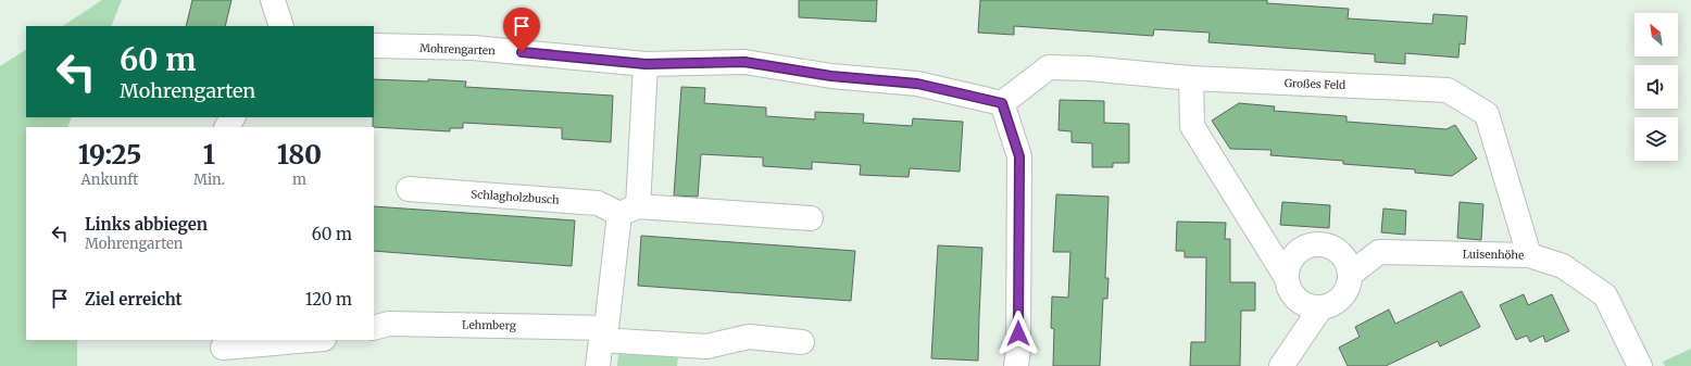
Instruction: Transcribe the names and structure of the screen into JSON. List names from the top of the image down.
{
  "streets": {
    "street": [
      "Mohrengarten",
      "Großes Feld",
      "Schlagholzbusch",
      "Luisenhöhe",
      "Lehmberg"
    ]
  },
  "crossings": [
    ["Mohrengarten", "Großes Feld"],
    ["Großes Feld", "Luisenhöhe"]
  ],
  "north": "top left",
  "page": {
    "turn": ["60 m", "Mohrengarten"],
    "eta": [
      "19:25",
      "Ankunft",
      "1",
      "Min.",
      "180",
      "m"
    ],
    "list": [
      {
        "name": "Links abbiegen",
        "note": "Mohrengarten",
        "value": "60 m"
      },
      {
        "name": "Ziel erreicht",
        "value": "120 m"
      }
    ]
  }
}
